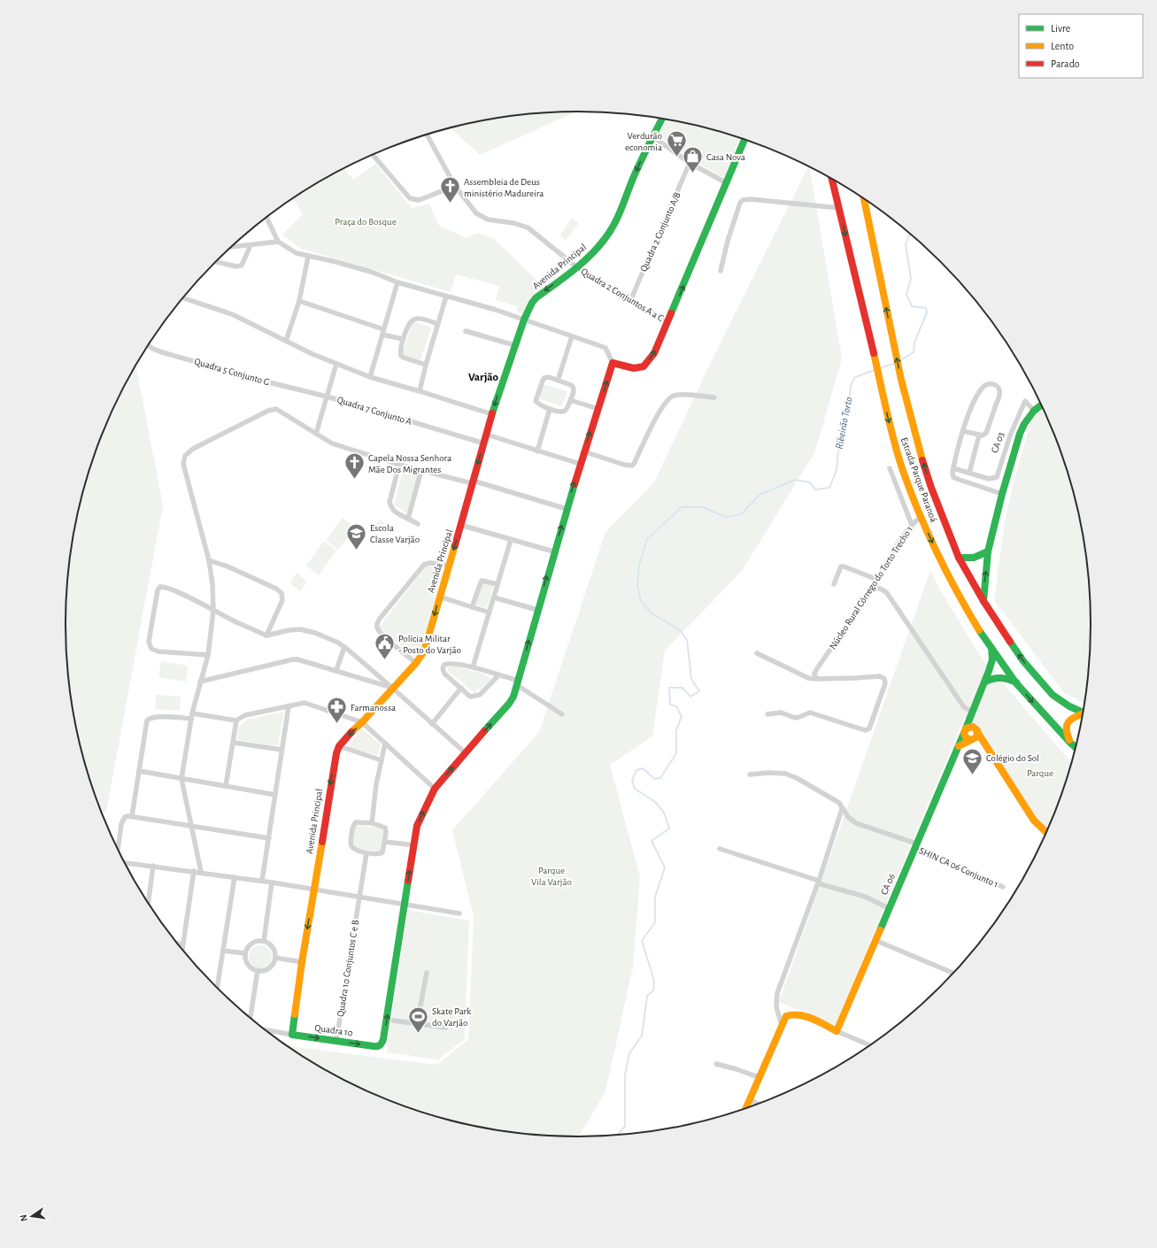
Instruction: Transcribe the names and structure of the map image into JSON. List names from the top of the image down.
{
  "streets": {
    "street": [
      "Quadra 2 Conjunto A/B",
      "Avenida Principal",
      "Quadra 2 Conjuntos A a C",
      "Quadra 5 Conjunto G",
      "Quadra 7 Conjunto A",
      "CA 03",
      "Estrada Parque Paranoá",
      "Núcleo Rural Córrego do Torto Trecho 1",
      "SHIN CA 06 Conjunto 1",
      "CA 06",
      "Quadra 10 Conjuntos C e B",
      "Quadra 10"
    ]
  },
  "crossings": [
    ["Quadra 2 Conjunto A/B", "Quadra 2 Conjuntos A a C"],
    ["Avenida Principal", "Quadra 2 Conjuntos A a C"],
    ["Avenida Principal", "Quadra 7 Conjunto A"],
    ["Avenida Principal", "Quadra 10"],
    ["Quadra 5 Conjunto G", "Quadra 7 Conjunto A"],
    ["CA 03", "Estrada Parque Paranoá"],
    ["Estrada Parque Paranoá", "Núcleo Rural Córrego do Torto Trecho 1"],
    ["Estrada Parque Paranoá", "CA 06"],
    ["SHIN CA 06 Conjunto 1", "CA 06"],
    ["Quadra 10 Conjuntos C e B", "Quadra 10"]
  ],
  "districts": ["Varjão"],
  "water": ["Ribeirão Torto"],
  "parks": ["Praça do Bosque", "Parque", "Parque Vila Varjão"],
  "places": {
    "supermarket": ["Verdurão economia"],
    "shop": ["Casa Nova"],
    "church": ["Assembleia de Deus ministério Madureira", "Capela Nossa Senhora Mãe Dos Migrantes"],
    "school or university": ["Escola Classe Varjão", "Colégio do Sol"],
    "public building": ["Polícia Militar - Posto do Varjão"],
    "pharmacy": ["Farmanossa"],
    "sports": ["Skate Park do Varjão"]
  },
  "legend": ["Livre", "Lento", "Parado"],
  "north": "left"
}
